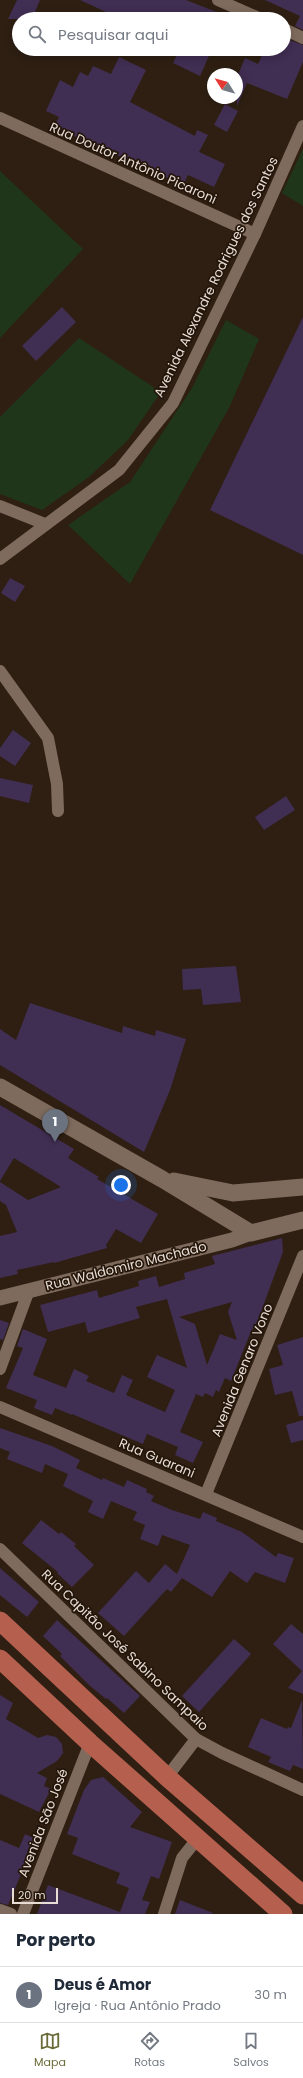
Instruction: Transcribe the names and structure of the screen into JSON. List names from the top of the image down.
{
  "streets": {
    "street": [
      "Rua Doutor Antônio Picaroni",
      "Avenida Alexandre Rodrigues dos Santos",
      "Rua Waldomiro Machado",
      "Avenida Genaro Vono",
      "Rua Guarani",
      "Rua Capitão José Sabino Sampaio",
      "Avenida São José"
    ]
  },
  "crossings": [
    ["Rua Doutor Antônio Picaroni", "Avenida Alexandre Rodrigues dos Santos"],
    ["Avenida Genaro Vono", "Rua Guarani"]
  ],
  "scale_bar": "20 m",
  "north": "top left",
  "page": {
    "search": "Pesquisar aqui",
    "pins": "1",
    "scale": "20 m",
    "heading": "Por perto",
    "list": [
      {
        "mark": "1",
        "name": "Deus é Amor",
        "note": "Igreja · Rua Antônio Prado",
        "value": "30 m"
      }
    ],
    "nav": ["Mapa", "Rotas", "Salvos"]
  }
}
